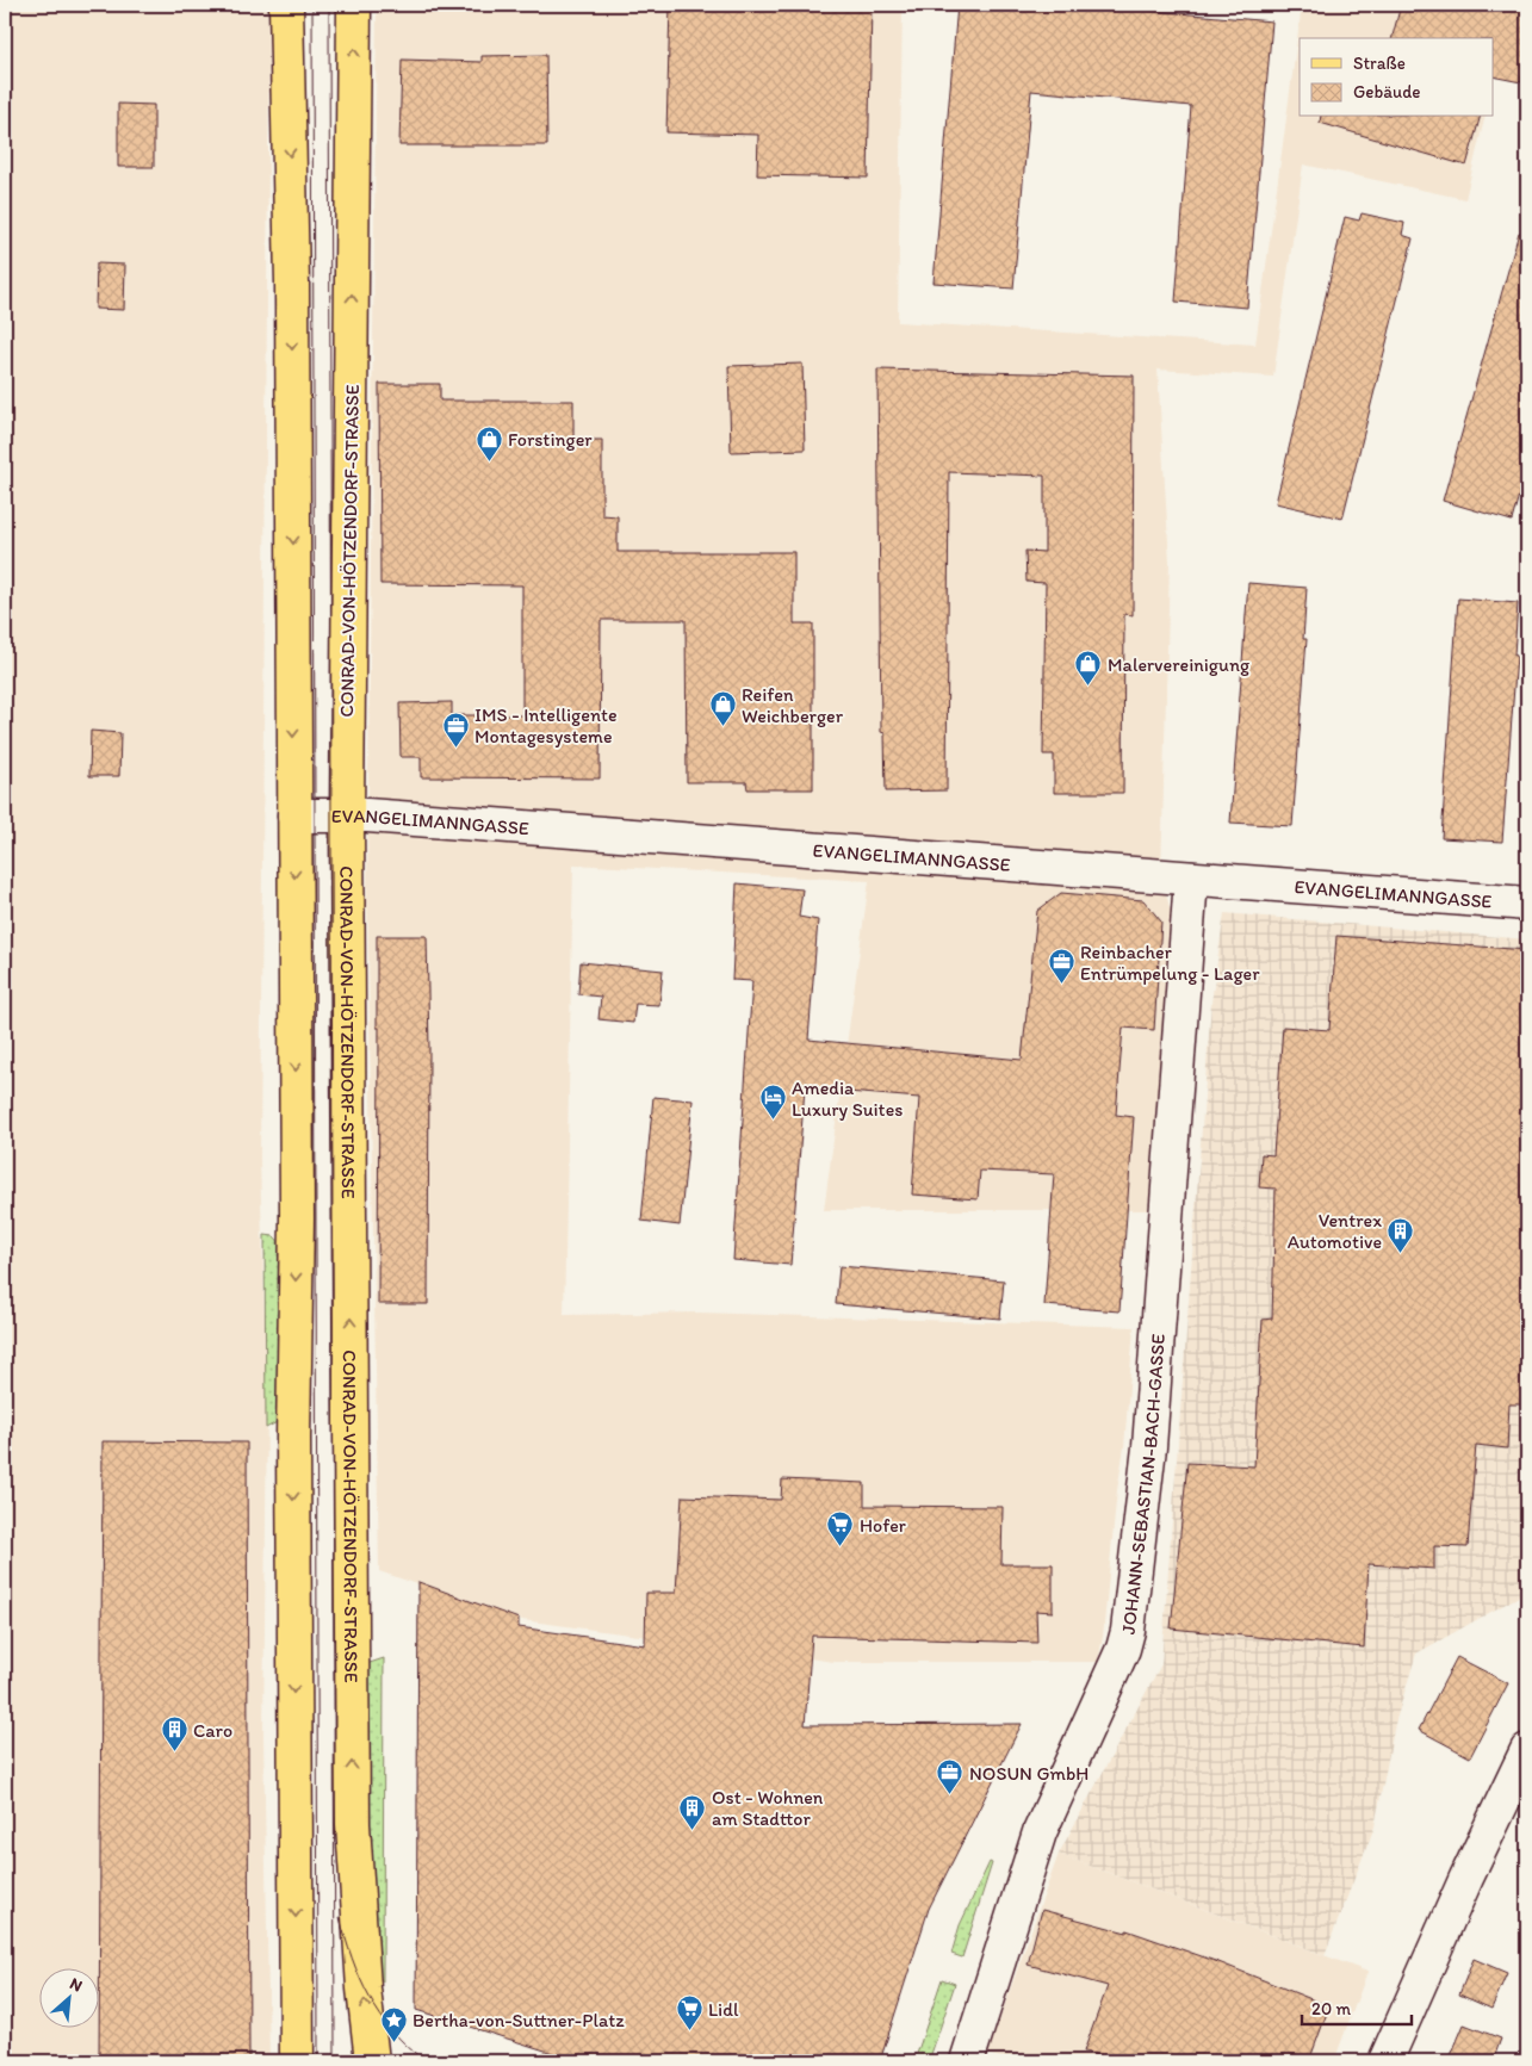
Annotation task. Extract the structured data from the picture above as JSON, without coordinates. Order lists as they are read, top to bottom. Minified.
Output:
{"streets":{"main road":["CONRAD-VON-HÖTZENDORF-STRASSE"],"street":["EVANGELIMANNGASSE","JOHANN-SEBASTIAN-BACH-GASSE"]},"crossings":[["CONRAD-VON-HÖTZENDORF-STRASSE","EVANGELIMANNGASSE"],["EVANGELIMANNGASSE","JOHANN-SEBASTIAN-BACH-GASSE"]],"places":{"shop":["Forstinger","Malervereinigung","Reifen Weichberger"],"office":["IMS - Intelligente Montagesysteme","Reinbacher Entrümpelung - Lager","NOSUN GmbH"],"hotel":["Amedia Luxury Suites"],"building":["Ventrex Automotive","Caro","Ost - Wohnen am Stadttor"],"supermarket":["Hofer","Lidl"],"place":["Bertha-von-Suttner-Platz"]},"legend":["Straße","Gebäude"],"scale_bar":"20 m","north":"top right"}
